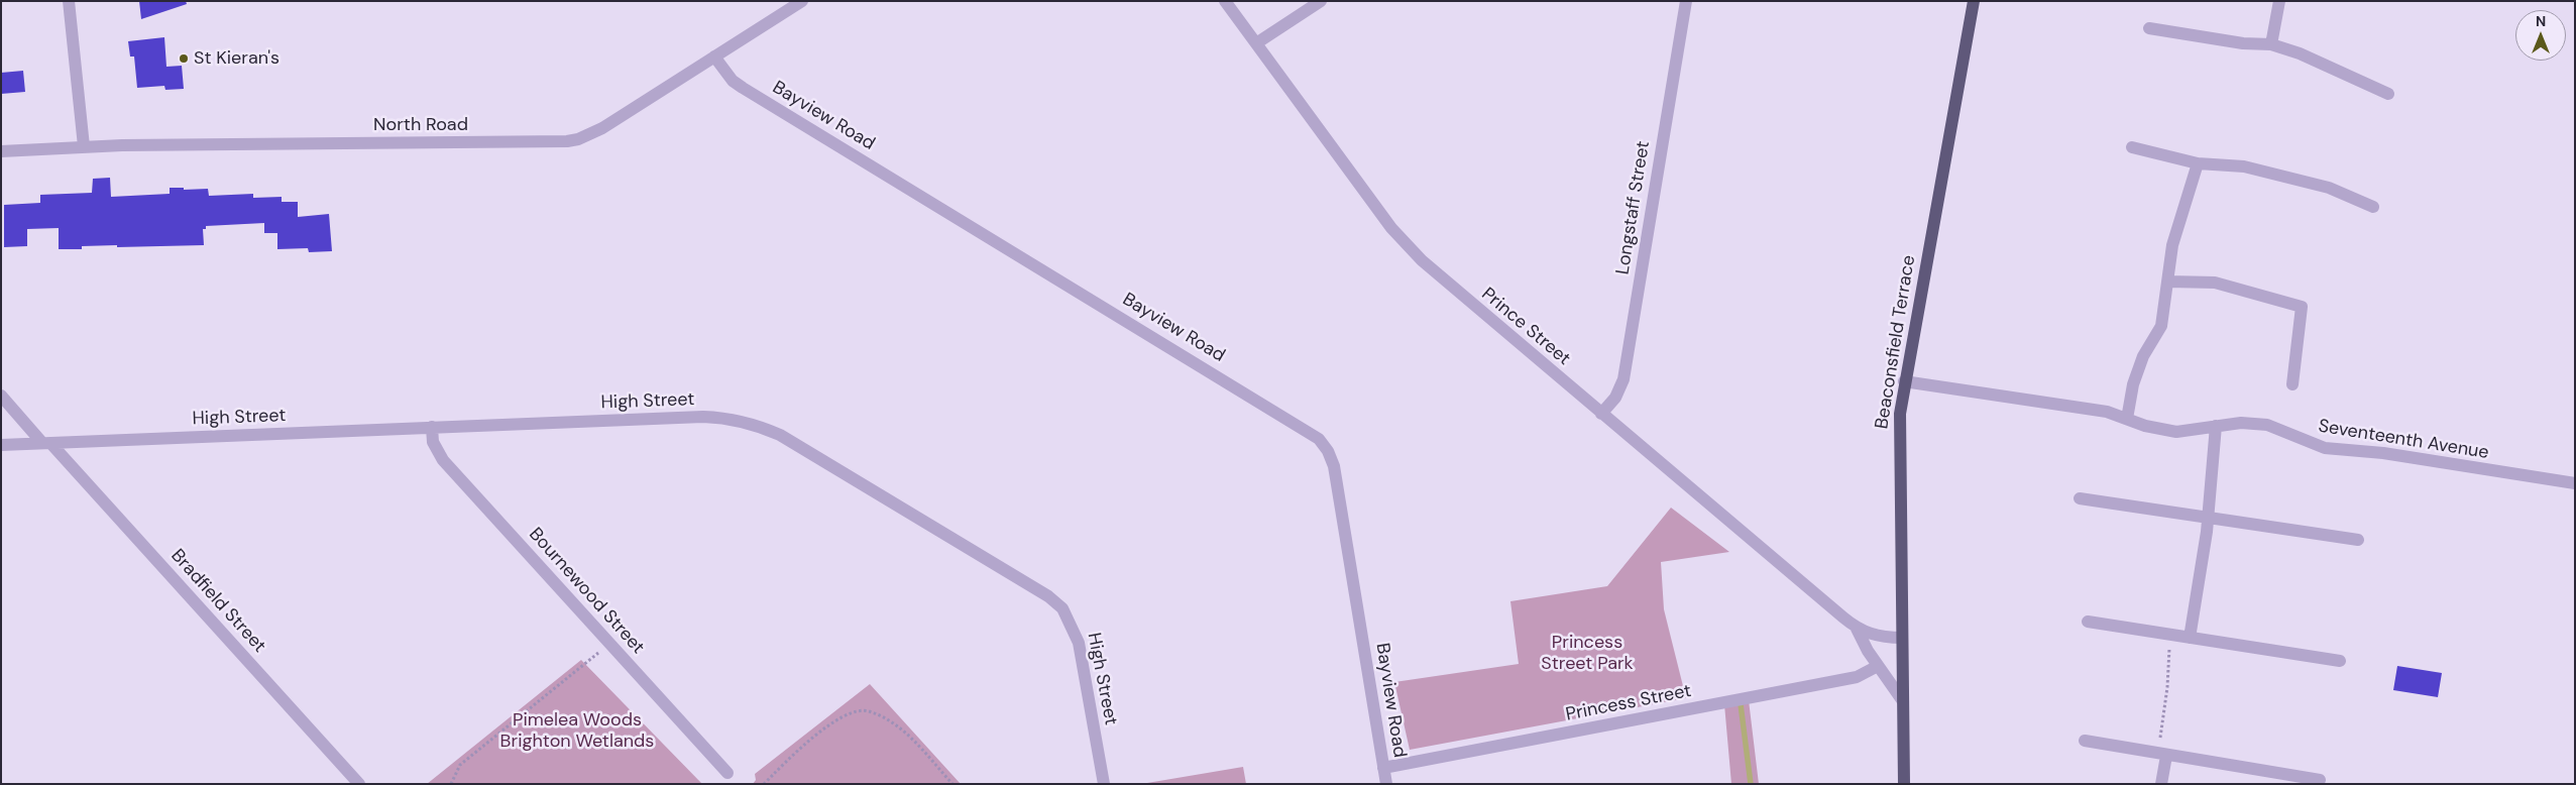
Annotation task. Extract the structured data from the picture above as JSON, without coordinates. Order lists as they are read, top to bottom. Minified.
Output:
{"streets":{"main road":["Beaconsfield Terrace"],"street":["Bayview Road","North Road","Longstaff Street","Prince Street","High Street","Seventeenth Avenue","Bournewood Street","Bradfield Street","Princess Street"]},"crossings":[["Bayview Road","North Road"],["Bayview Road","Princess Street"],["Longstaff Street","Prince Street"],["Prince Street","Beaconsfield Terrace"],["Prince Street","Princess Street"],["Beaconsfield Terrace","Seventeenth Avenue"],["High Street","Bournewood Street"],["High Street","Bradfield Street"]],"parks":["Princess Street Park","Pimelea Woods Brighton Wetlands"],"places":["St Kieran's"],"north":"top"}
